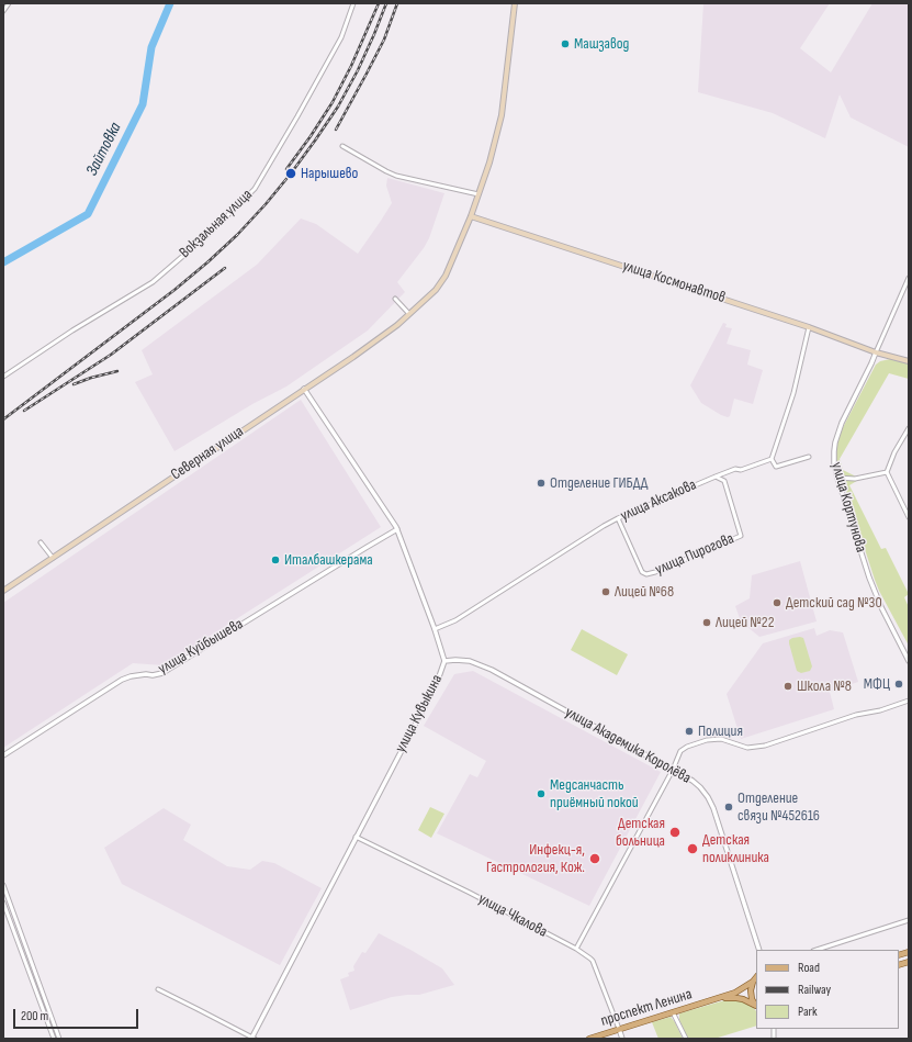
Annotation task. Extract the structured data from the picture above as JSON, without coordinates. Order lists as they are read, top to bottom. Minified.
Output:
{"streets":{"main road":["улица Космонавтов","Северная улица","проспект Ленина"],"street":["Вокзальная улица","улица Аксакова","улица Кортунова","улица Пирогова","улица Куйбышева","улица Кувыкина","улица Академика Королёва","улица Чкалова"]},"crossings":[["улица Космонавтов","Северная улица"],["улица Космонавтов","улица Кортунова"],["Северная улица","улица Кувыкина"],["улица Аксакова","улица Пирогова"],["улица Аксакова","улица Кувыкина"],["улица Куйбышева","улица Кувыкина"],["улица Кувыкина","улица Академика Королёва"],["улица Кувыкина","улица Чкалова"],["улица Чкалова","проспект Ленина"]],"water":["Зайтовка"],"places":["Машзавод","Нарышево","Отделение ГИБДД","Италбашкерама","Лицей №68","Детский сад №30","Лицей №22","МФЦ","Школа №8","Полиция","Медсанчасть приёмный покой","Отделение связи №452616","Детская больница","Детская поликлиника","Инфекц-я, Гастрология, Кож."],"legend":["Road","Railway","Park"],"scale_bar":"200 m"}
